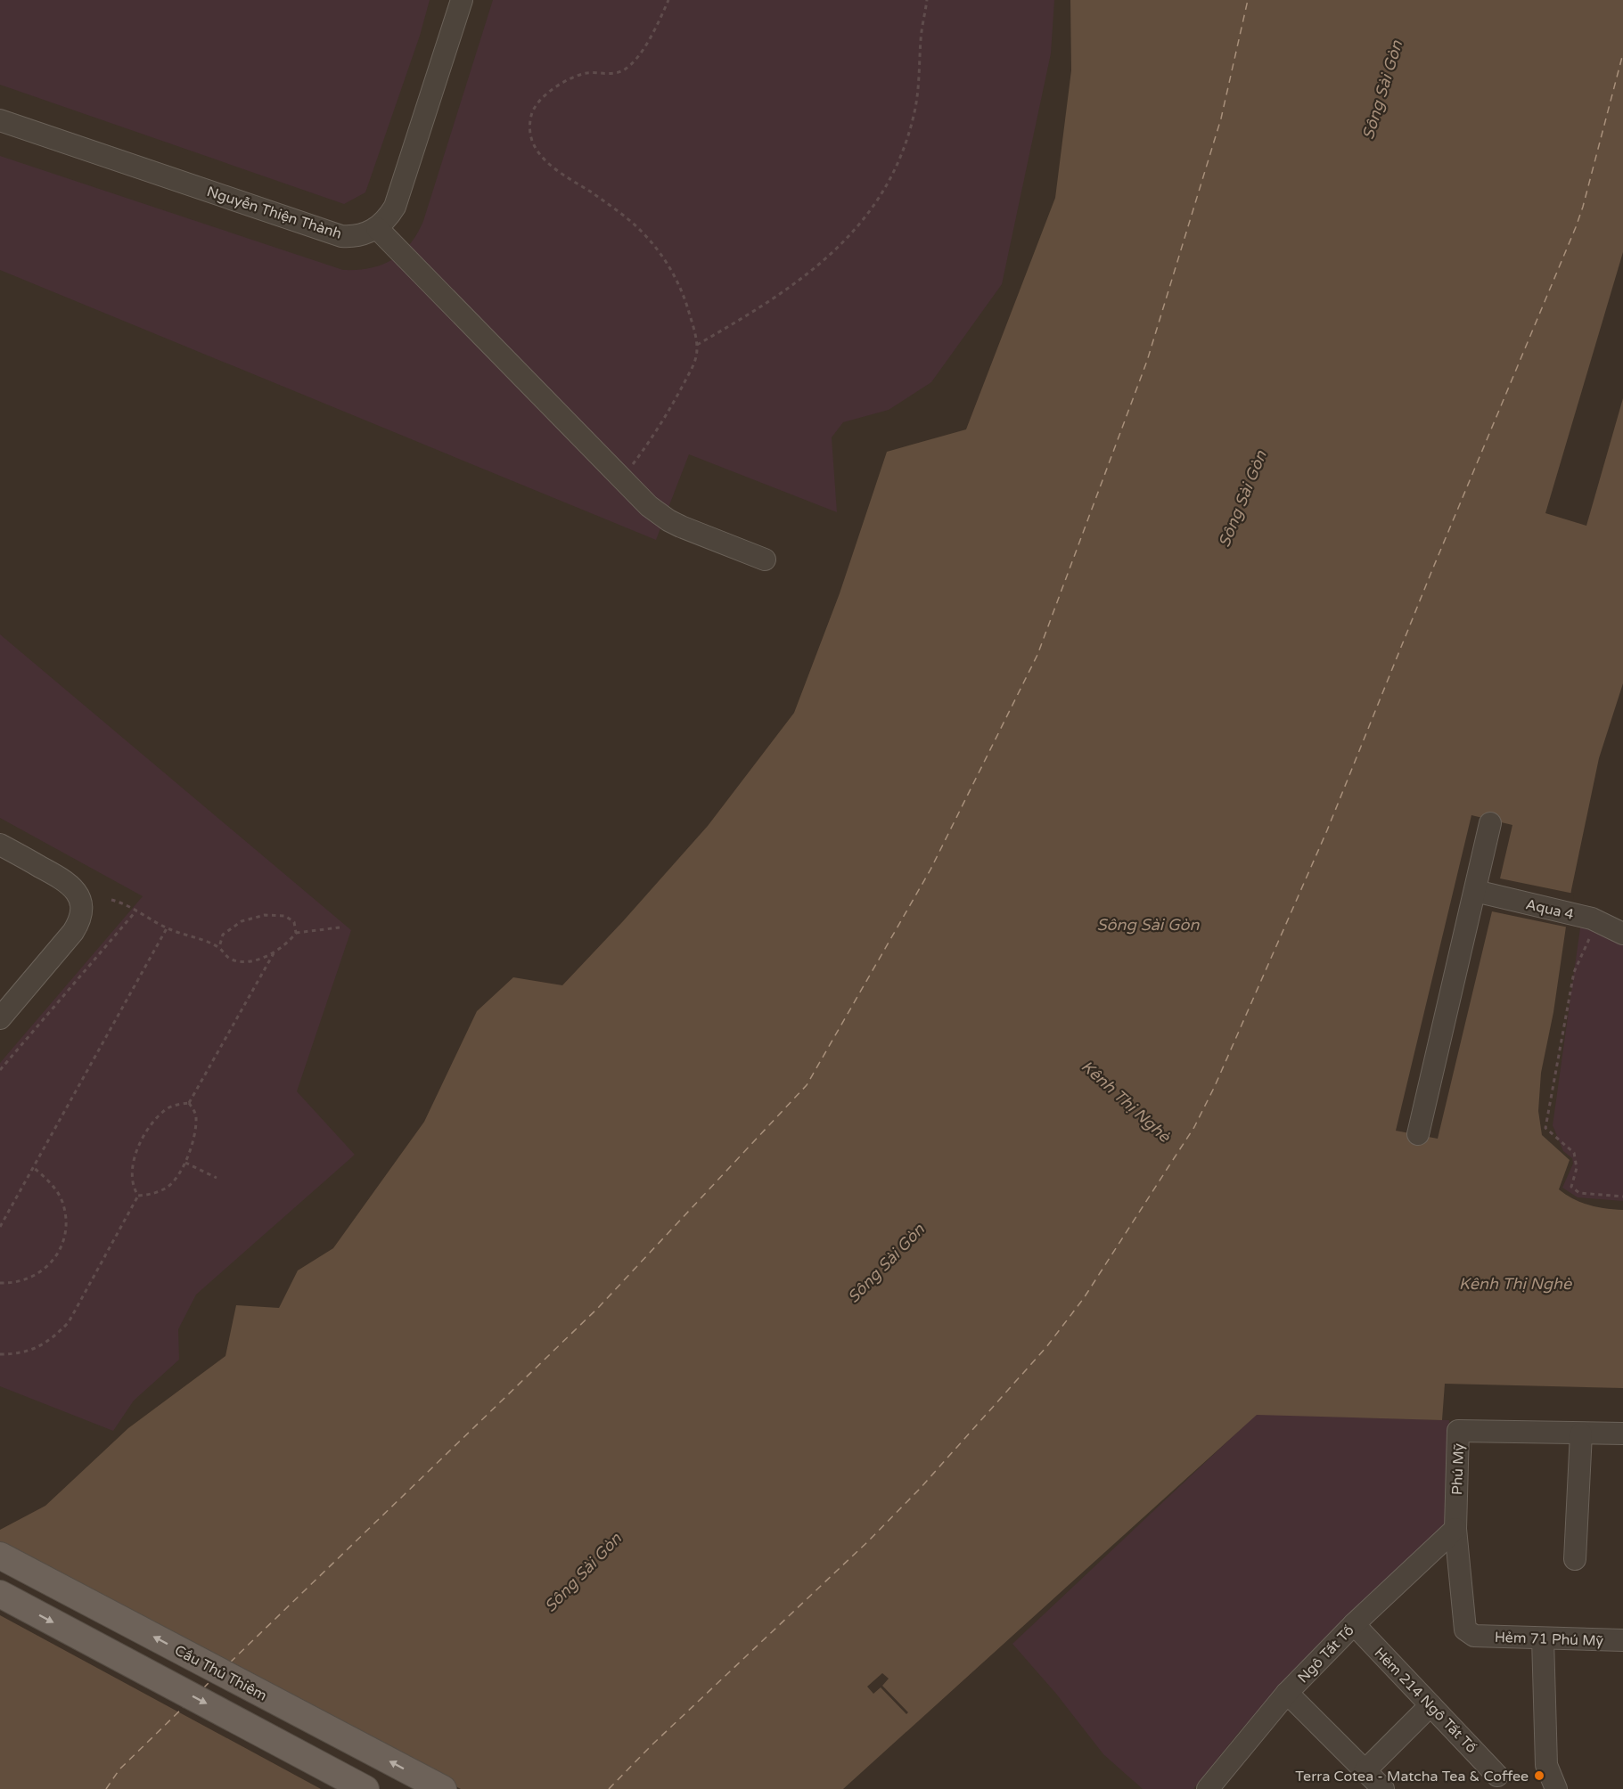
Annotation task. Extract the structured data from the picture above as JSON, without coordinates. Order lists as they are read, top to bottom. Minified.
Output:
{"streets":{"main road":["Cầu Thủ Thiêm"],"street":["Nguyễn Thiện Thành","Aqua 4","Phú Mỹ","Hẻm 71 Phú Mỹ","Ngô Tất Tố","Hẻm 214 Ngô Tất Tố"]},"crossings":[["Phú Mỹ","Hẻm 71 Phú Mỹ"],["Phú Mỹ","Ngô Tất Tố"],["Ngô Tất Tố","Hẻm 214 Ngô Tất Tố"]],"water":["Sông Sài Gòn","Kênh Thị Nghè"],"places":["Terra Cotea - Matcha Tea & Coffee"]}
